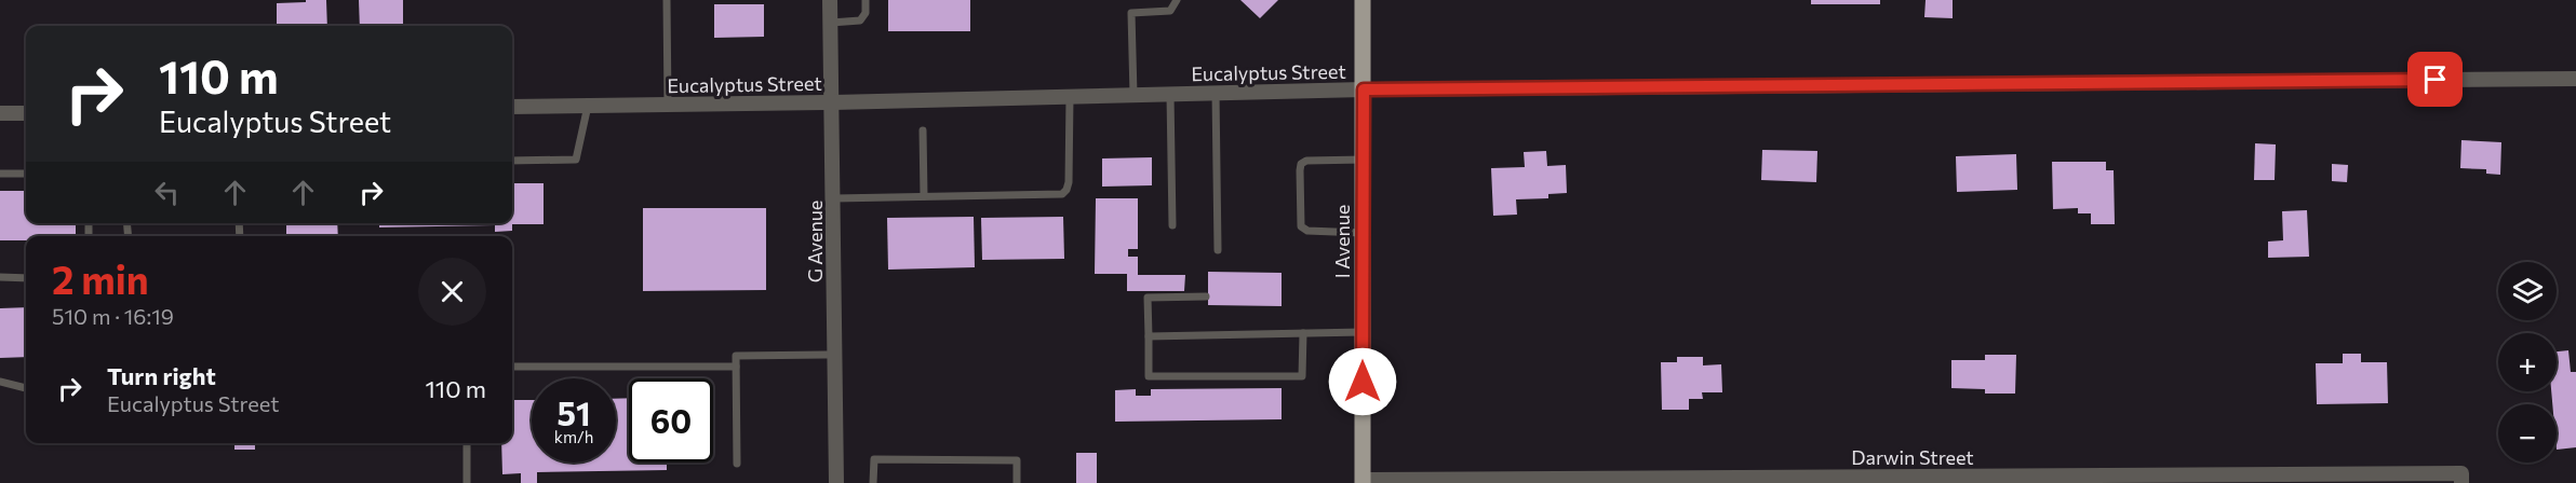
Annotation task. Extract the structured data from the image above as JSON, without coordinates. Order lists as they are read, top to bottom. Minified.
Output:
{"streets":{"main road":["I Avenue"],"street":["Eucalyptus Street","G Avenue","Darwin Street"]},"crossings":[["Eucalyptus Street","G Avenue"],["Eucalyptus Street","I Avenue"],["I Avenue","Darwin Street"]],"page":{"turn":["110 m","Eucalyptus Street"],"heading":["2 min","510 m · 16:19"],"map_buttons":["+","−"],"list":[{"name":"Turn right","note":"Eucalyptus Street","value":"110 m"}],"speed":"51 km/h","limit":"60"}}
